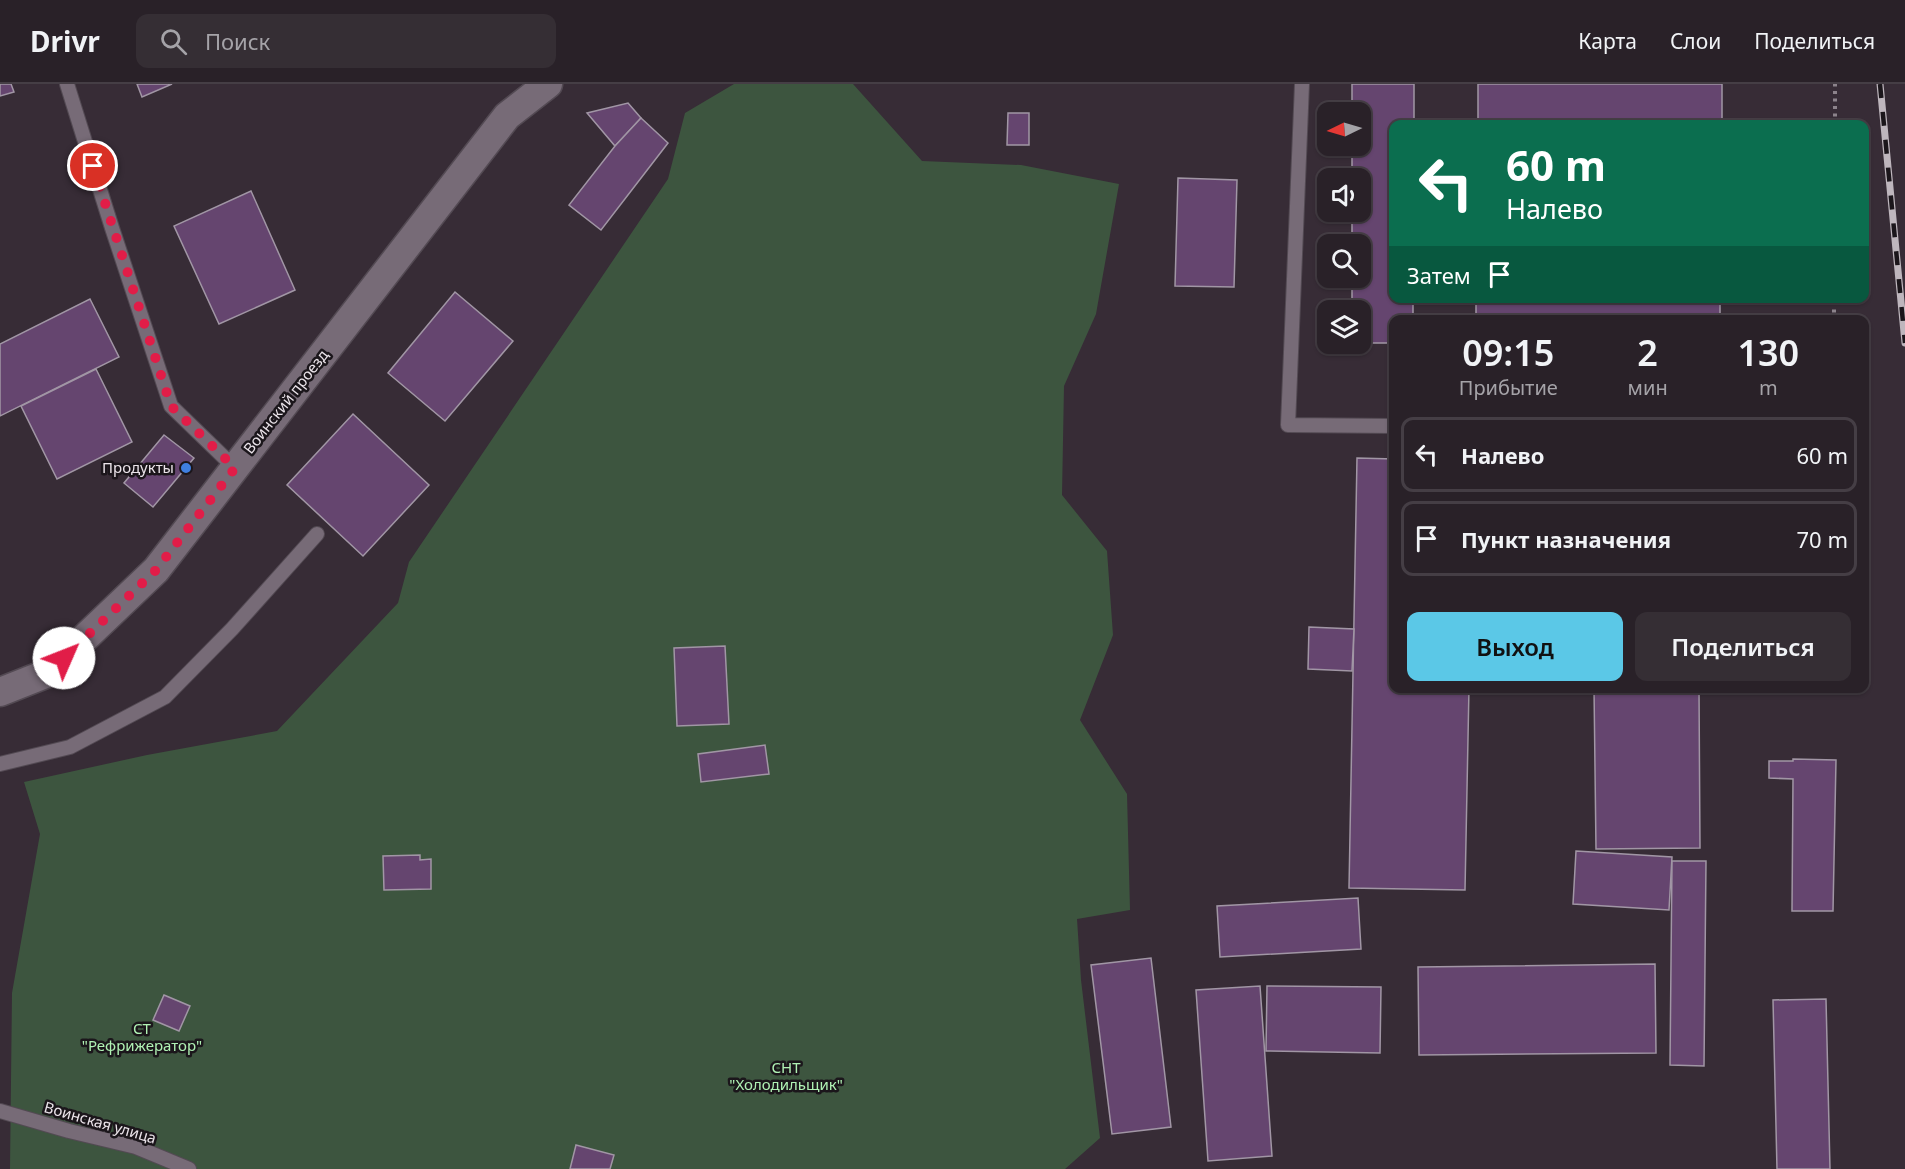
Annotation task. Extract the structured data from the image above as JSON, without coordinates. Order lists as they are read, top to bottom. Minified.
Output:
{"streets":{"street":["Воинский проезд"],"lane":["Воинская улица"]},"parks":["СТ \"Рефрижератор\"","СНТ \"Холодильщик\""],"places":["Продукты"],"north":"left","page":{"header":"Drivr","search":"Поиск","nav":["Карта","Слои","Поделиться"],"turn":["60 m","Налево"],"then":"Затем","eta":["09:15","Прибытие","2","мин","130","m"],"list":[{"name":"Налево","value":"60 m"},{"name":"Пункт назначения","value":"70 m"}],"buttons":["Выход","Поделиться"]}}
